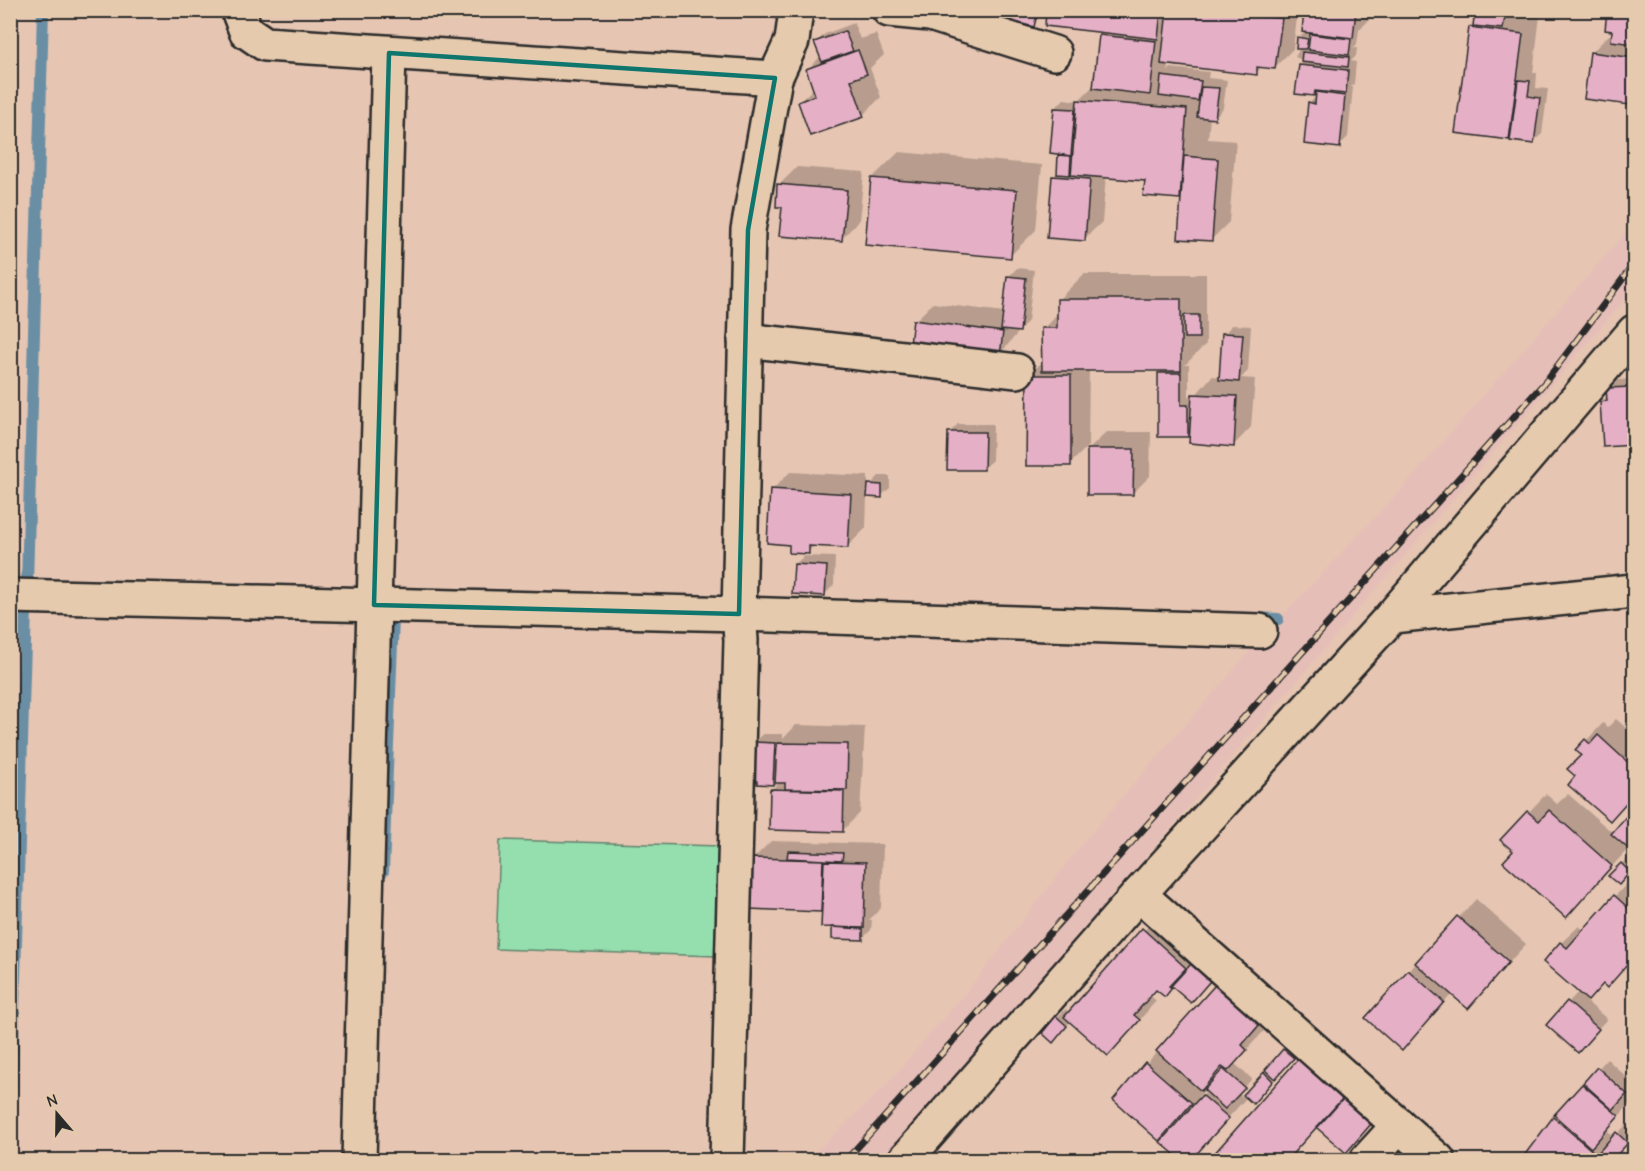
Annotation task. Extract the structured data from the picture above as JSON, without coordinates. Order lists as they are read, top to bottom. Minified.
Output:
{"north":"top"}
